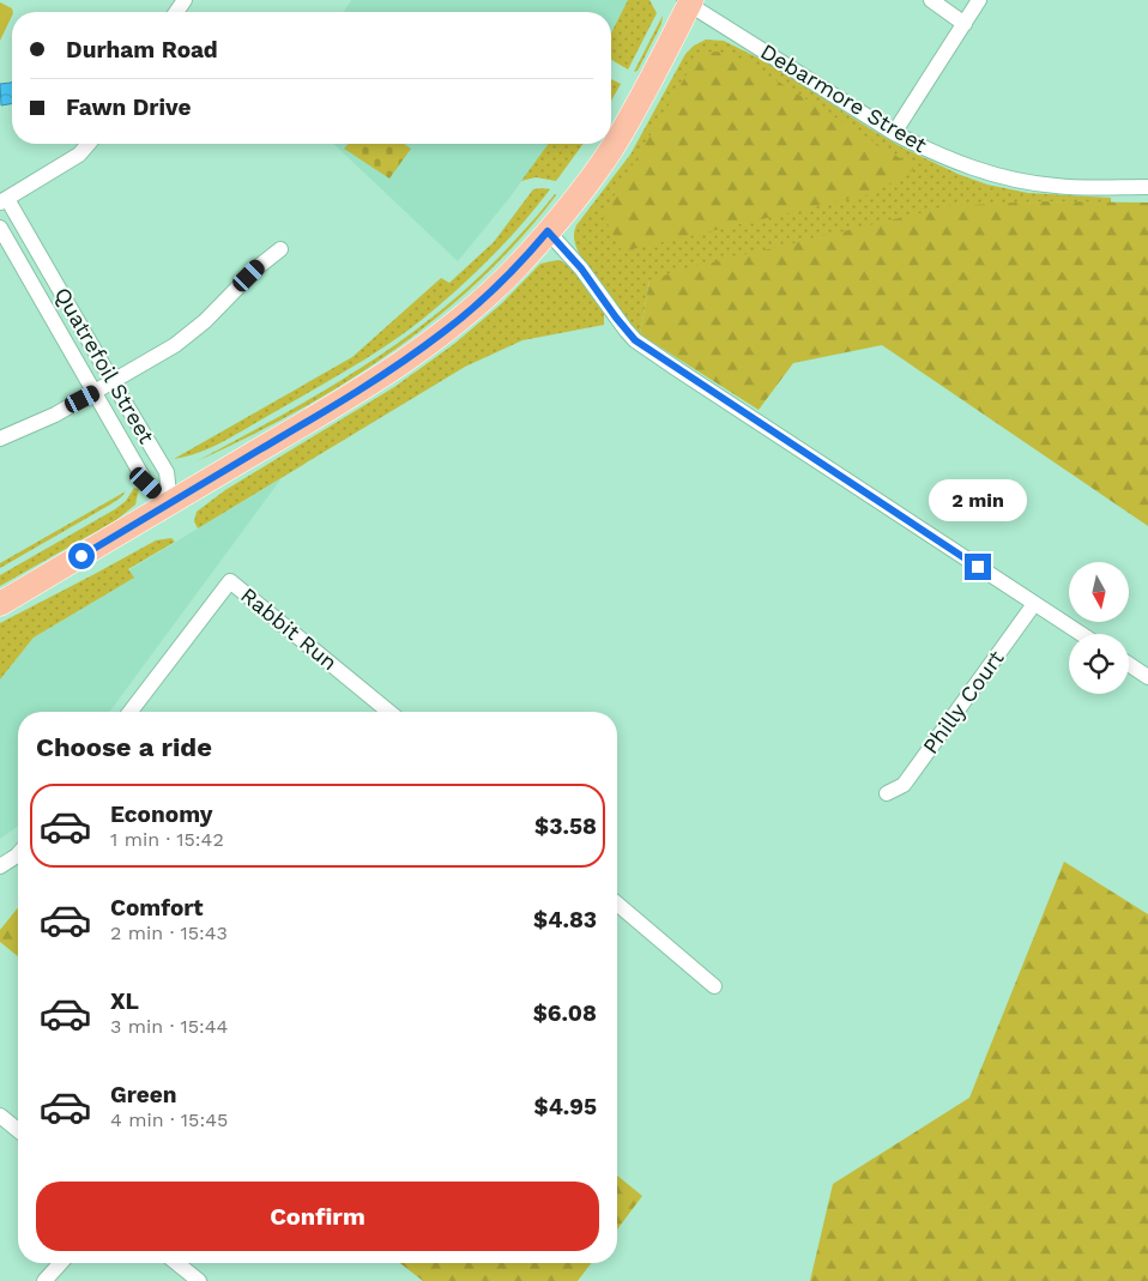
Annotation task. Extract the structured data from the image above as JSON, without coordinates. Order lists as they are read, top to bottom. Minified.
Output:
{"streets":{"street":["Debarmore Street","Quatrefoil Street","Rabbit Run","Philly Court"]},"north":"bottom","page":{"banner":["Durham Road","Fawn Drive"],"bubble":"2 min","heading":"Choose a ride","list":[{"name":"Economy","note":"1 min · 15:42","value":"$3.58"},{"name":"Comfort","note":"2 min · 15:43","value":"$4.83"},{"name":"XL","note":"3 min · 15:44","value":"$6.08"},{"name":"Green","note":"4 min · 15:45","value":"$4.95"}],"buttons":"Confirm"}}
